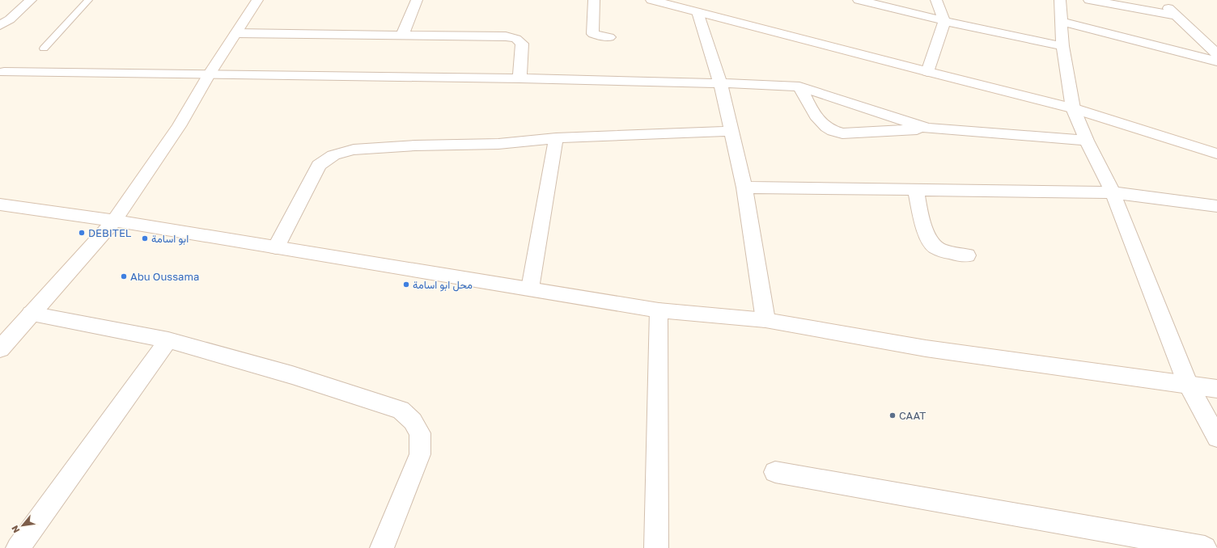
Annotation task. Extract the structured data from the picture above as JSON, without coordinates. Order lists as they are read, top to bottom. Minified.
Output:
{"places":["DEBITEL","ابو اسامة","Abu Oussama","محل ابو اسامة","CAAT"],"north":"bottom left"}
